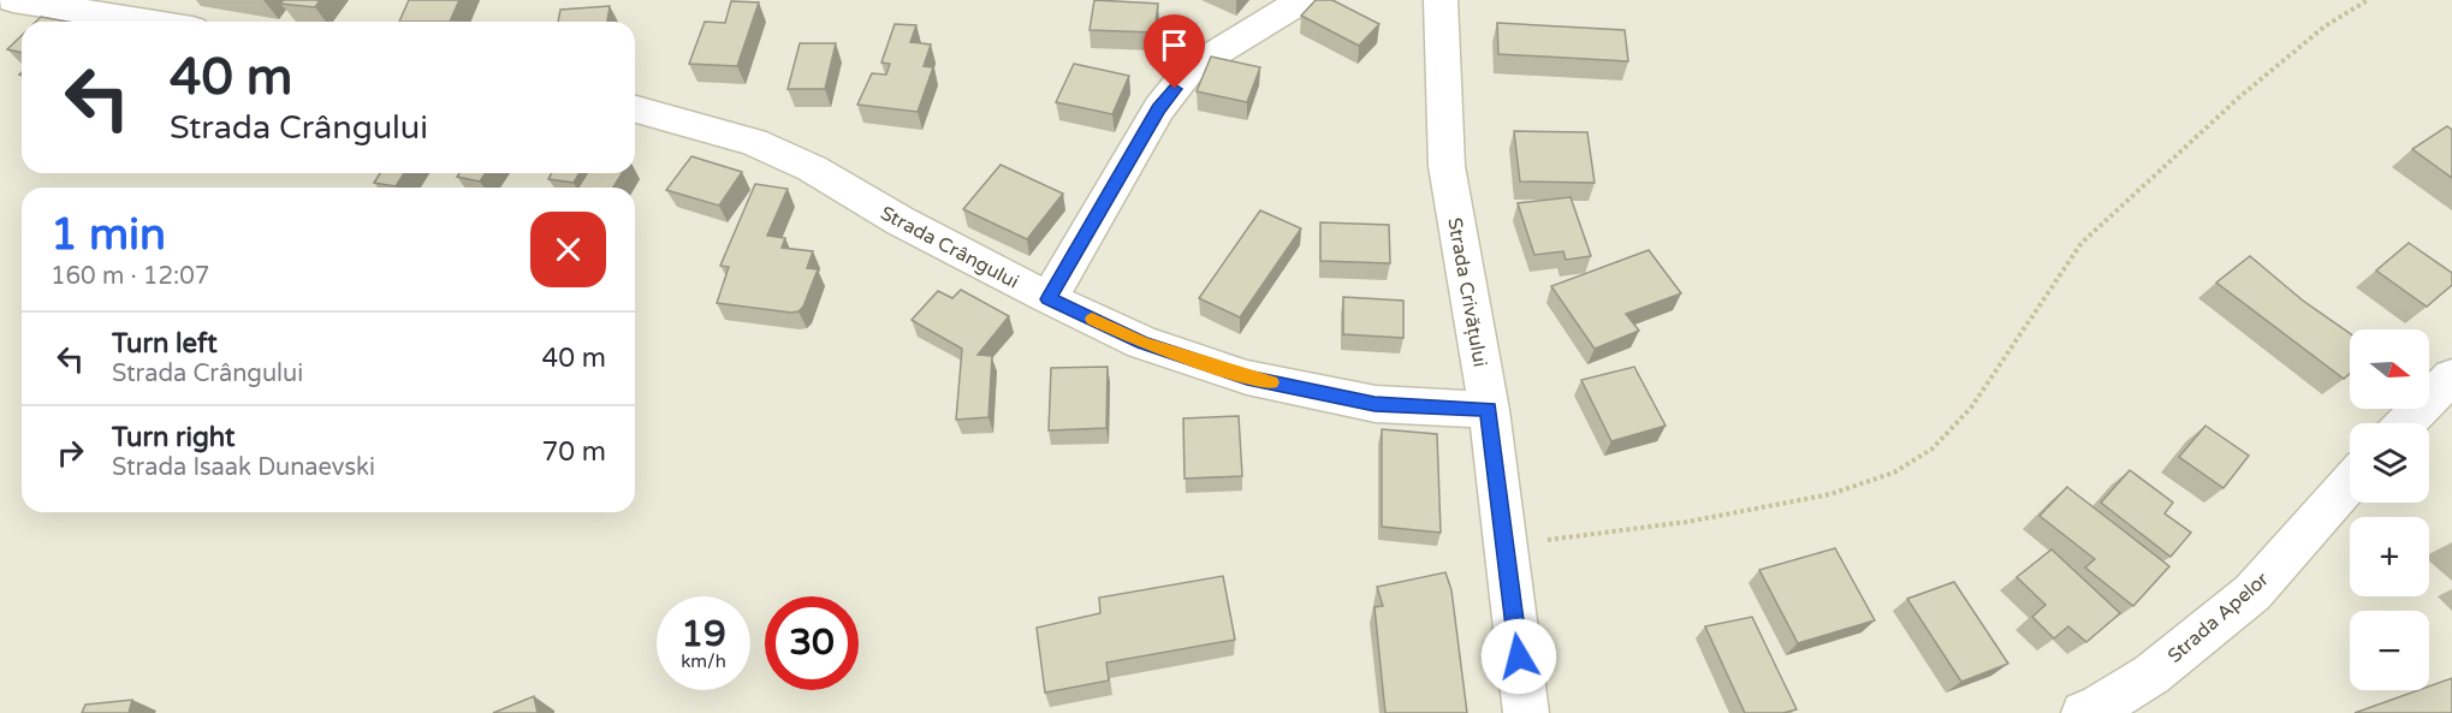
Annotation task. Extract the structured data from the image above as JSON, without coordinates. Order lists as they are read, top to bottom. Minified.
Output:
{"streets":{"street":["Strada Crângului","Strada Crivățului","Strada Apelor"]},"crossings":[["Strada Crângului","Strada Crivățului"]],"north":"right","page":{"turn":["40 m","Strada Crângului"],"heading":["1 min","160 m · 12:07"],"list":[{"name":"Turn left","note":"Strada Crângului","value":"40 m"},{"name":"Turn right","note":"Strada Isaak Dunaevski","value":"70 m"}],"map_buttons":["+","−"],"speed":"19 km/h","limit":"30"}}
